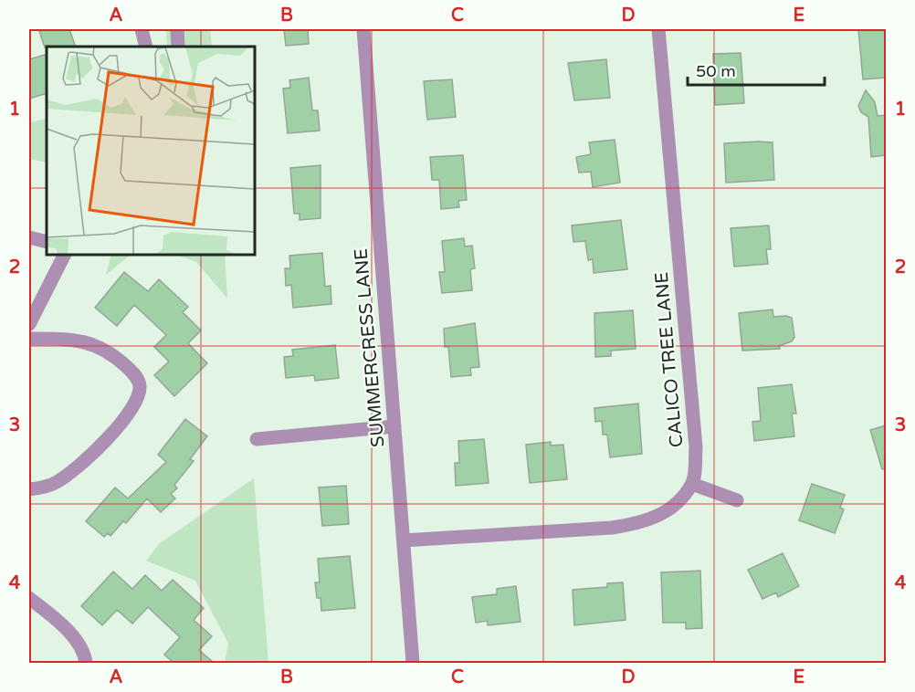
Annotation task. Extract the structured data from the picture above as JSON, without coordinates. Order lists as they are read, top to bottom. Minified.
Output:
{"streets":{"street":["SUMMERCRESS LANE","CALICO TREE LANE"]},"scale_bar":"50 m","grid":{"columns":["A","B","C","D","E"],"rows":["1","2","3","4"]}}
